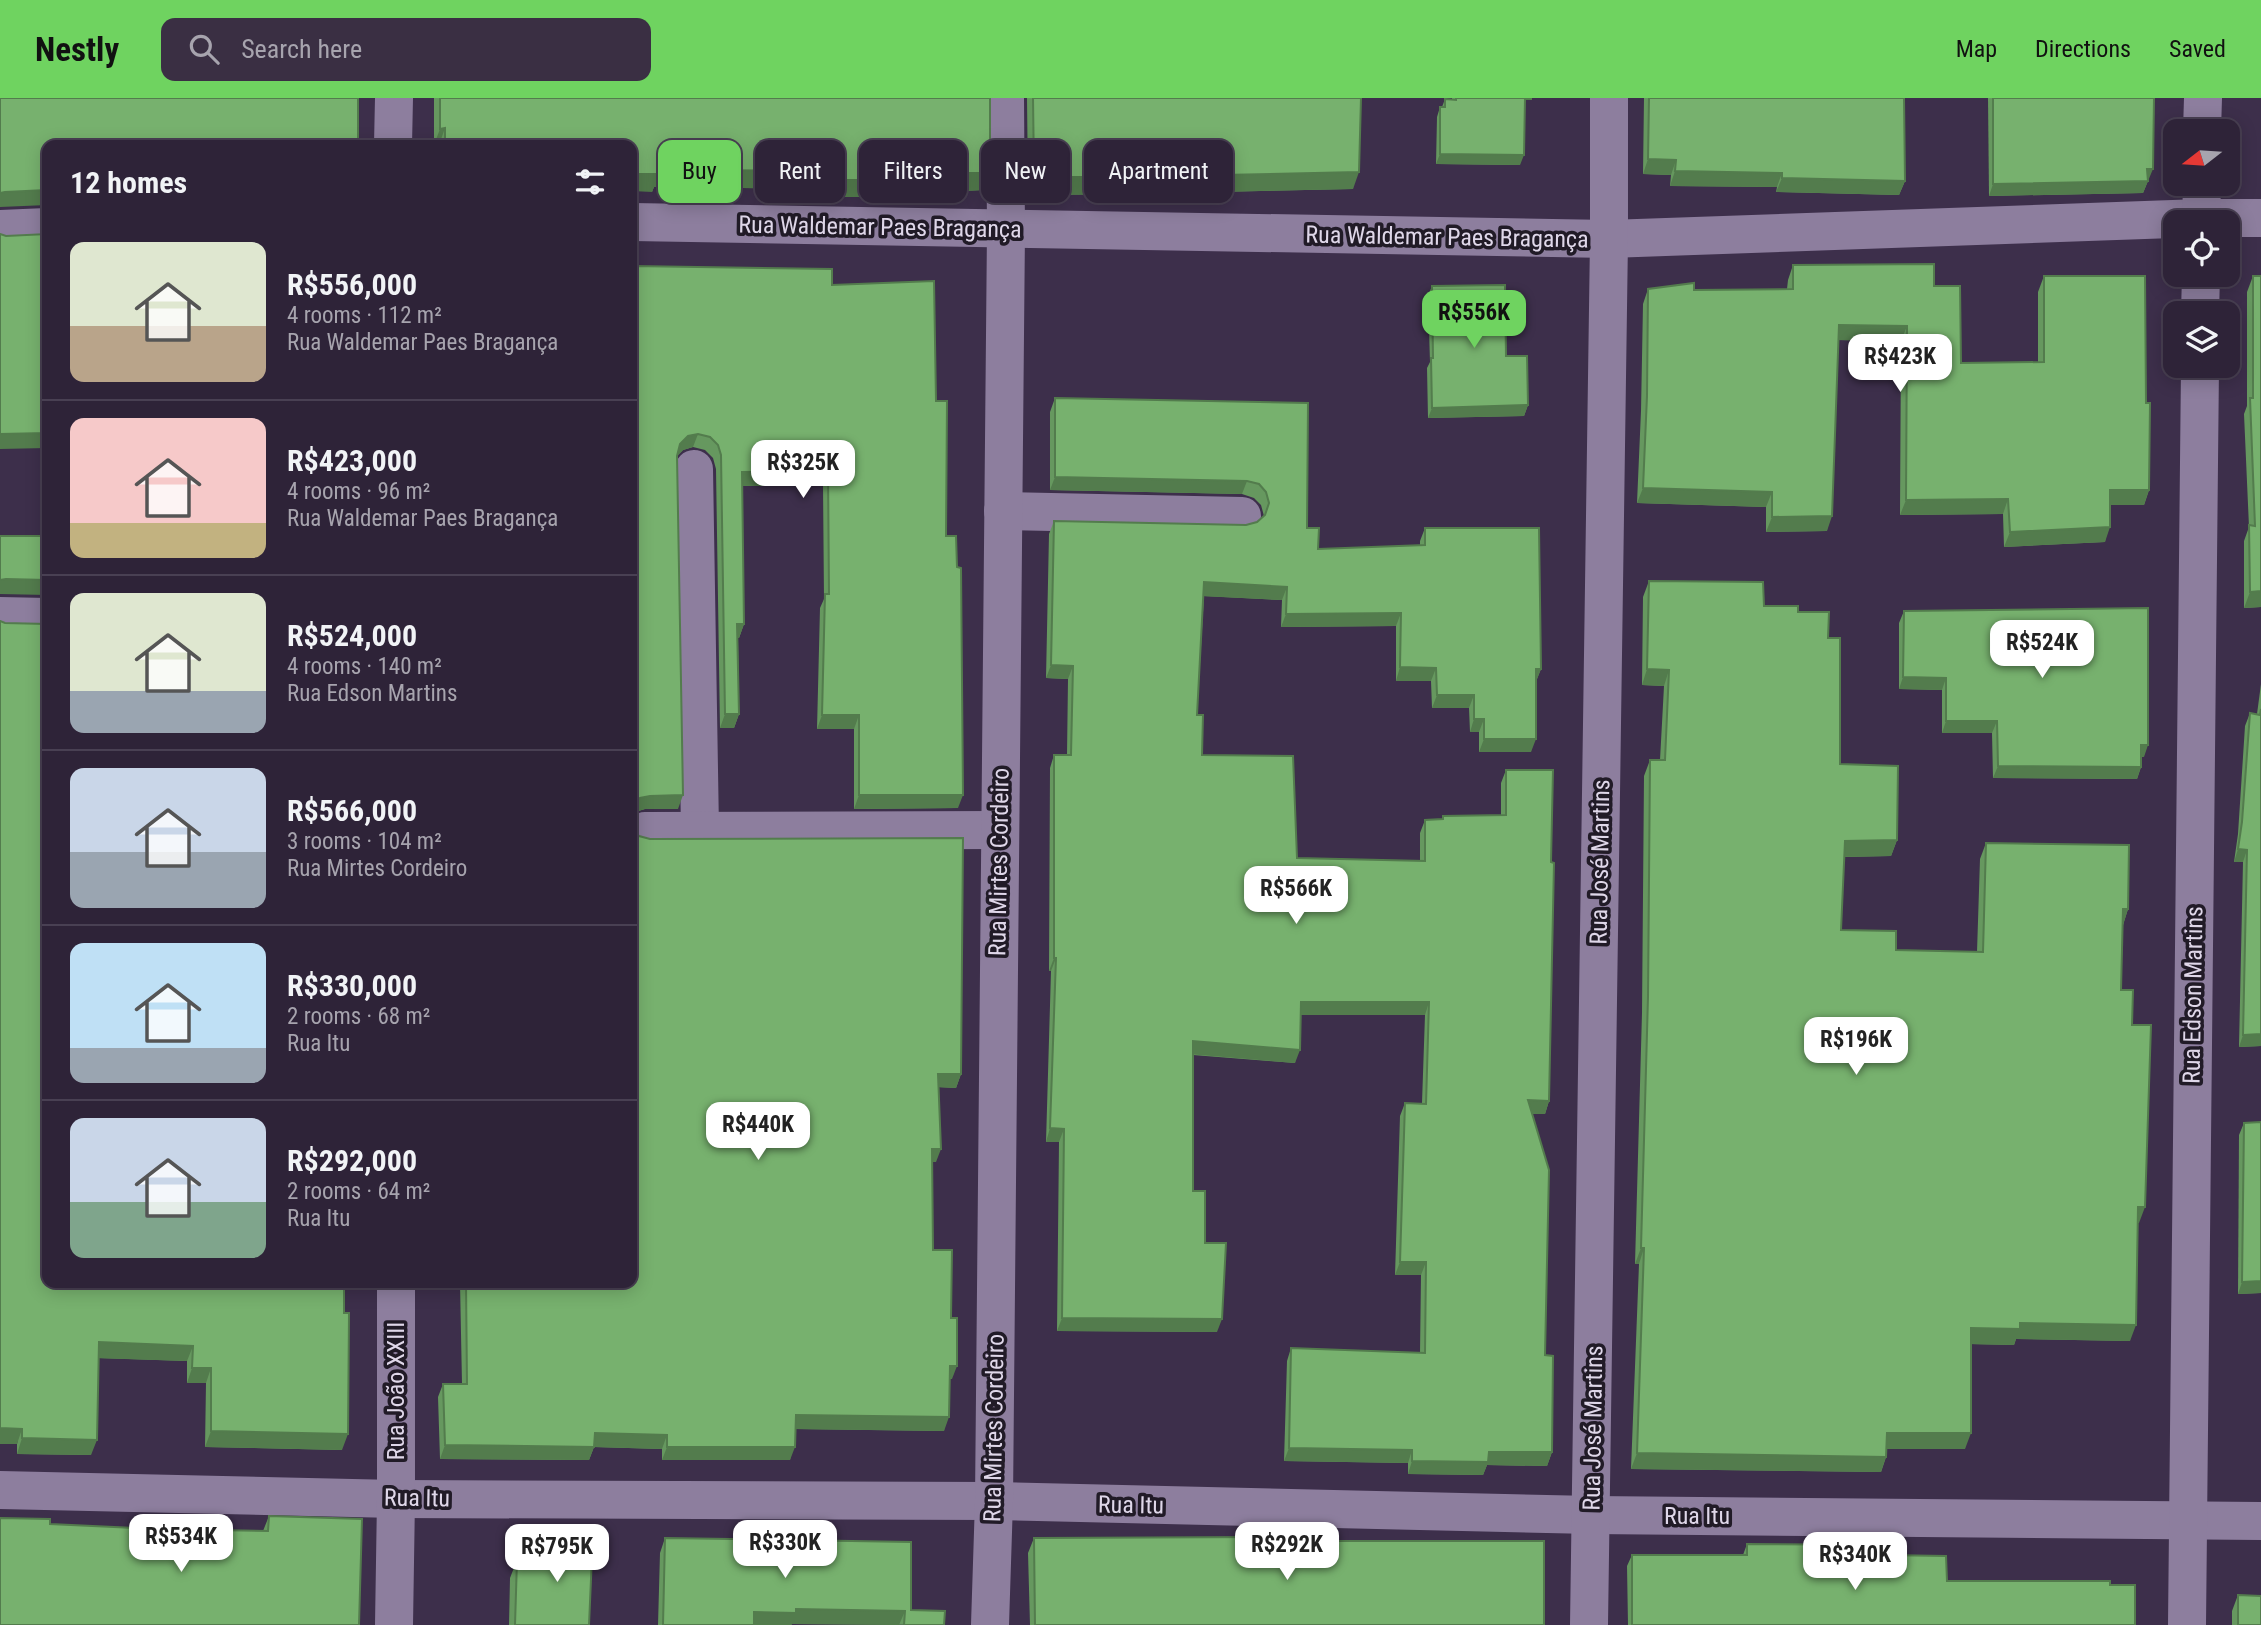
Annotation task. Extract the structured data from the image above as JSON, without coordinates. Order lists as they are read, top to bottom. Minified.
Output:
{"streets":{"street":["Rua Waldemar Paes Bragança","Rua Mirtes Cordeiro","Rua José Martins","Rua Edson Martins","Rua João XXIII","Rua Itu"]},"crossings":[["Rua Waldemar Paes Bragança","Rua Mirtes Cordeiro"],["Rua Waldemar Paes Bragança","Rua José Martins"],["Rua Mirtes Cordeiro","Rua Itu"],["Rua José Martins","Rua Itu"],["Rua Edson Martins","Rua Itu"],["Rua João XXIII","Rua Itu"]],"north":"left","page":{"header":"Nestly","search":"Search here","nav":["Map","Directions","Saved"],"chip":["Buy","Rent","Filters","New","Apartment"],"heading":"12 homes","list":[{"name":"R$556,000","note":"4 rooms · 112 m² · Rua Waldemar Paes Bragança"},{"name":"R$423,000","note":"4 rooms · 96 m² · Rua Waldemar Paes Bragança"},{"name":"R$524,000","note":"4 rooms · 140 m² · Rua Edson Martins"},{"name":"R$566,000","note":"3 rooms · 104 m² · Rua Mirtes Cordeiro"},{"name":"R$330,000","note":"2 rooms · 68 m² · Rua Itu"},{"name":"R$292,000","note":"2 rooms · 64 m² · Rua Itu"}],"price":["R$556K","R$423K","R$325K","R$524K","R$566K","R$196K","R$440K","R$534K","R$330K","R$292K","R$795K","R$340K"]}}
